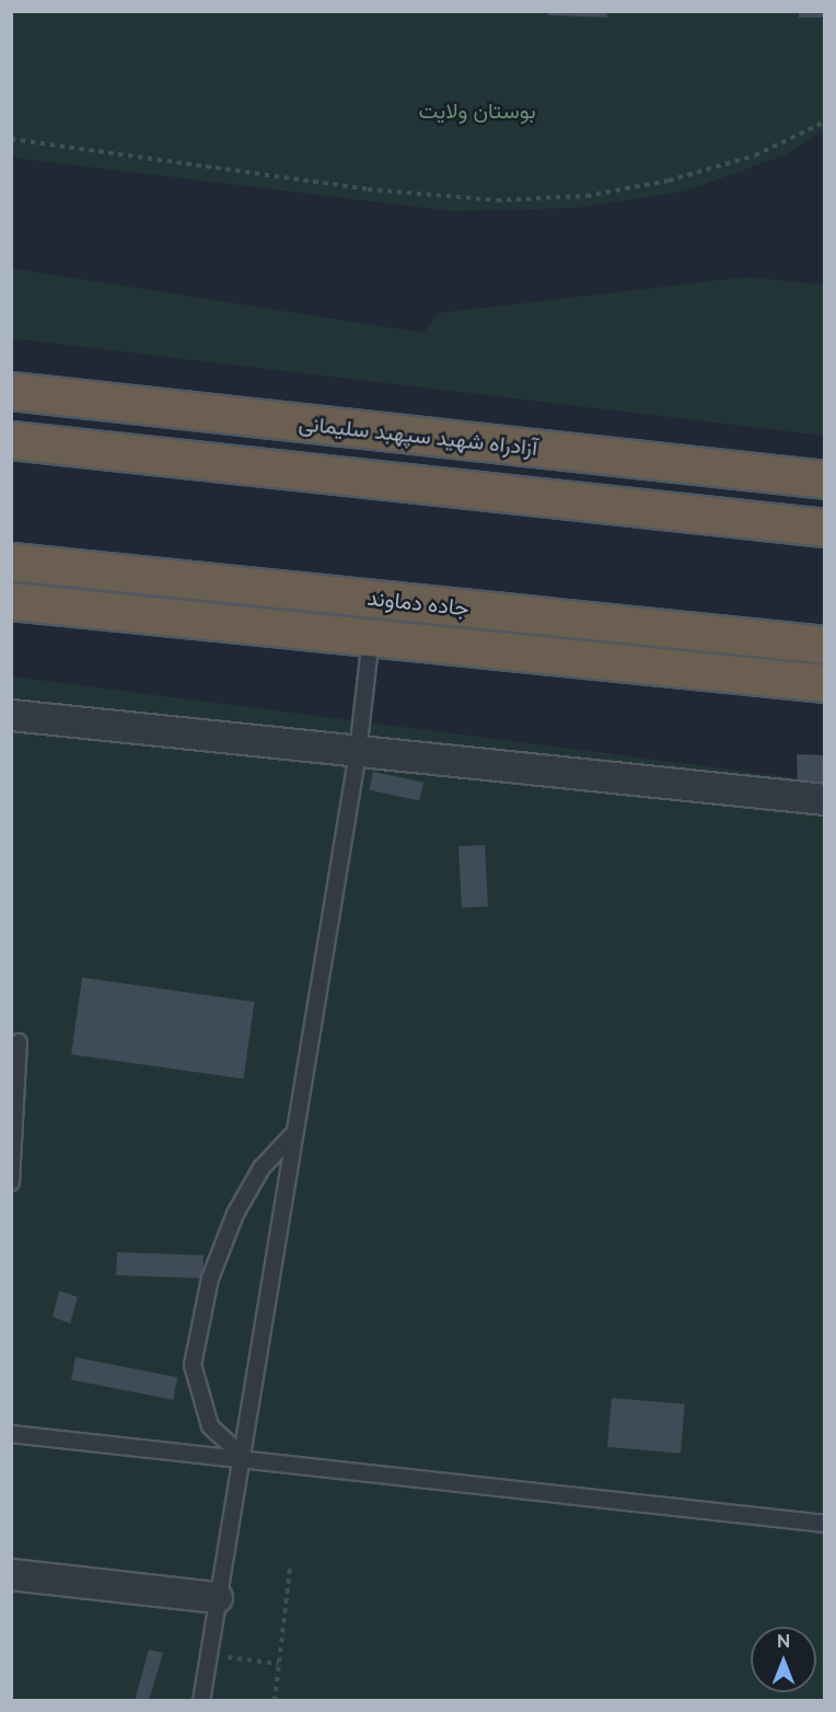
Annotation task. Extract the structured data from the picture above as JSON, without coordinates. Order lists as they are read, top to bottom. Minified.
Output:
{"streets":{"highway":["آزادراه شهید سپهبد سلیمانی","جاده دماوند"]},"parks":["بوستان ولایت"],"north":"top"}
